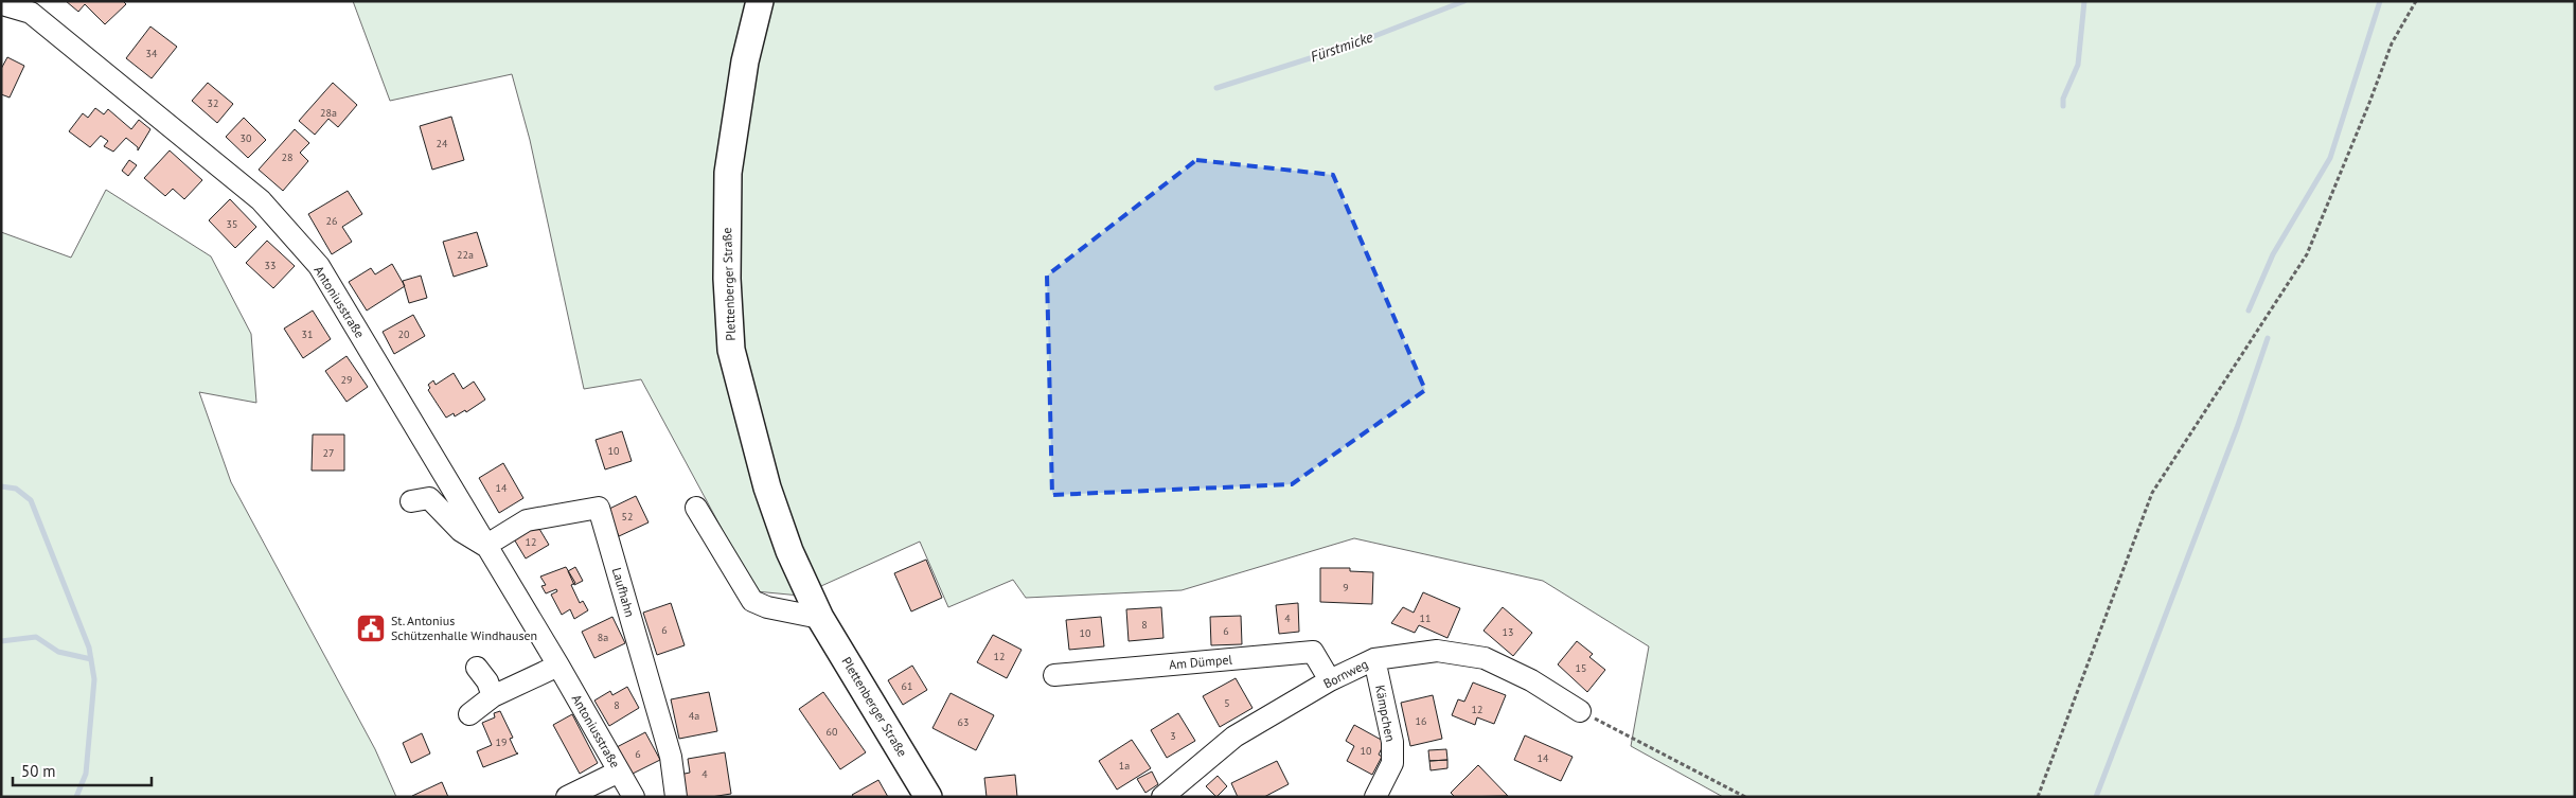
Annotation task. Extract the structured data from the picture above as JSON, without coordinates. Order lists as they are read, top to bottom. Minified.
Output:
{"streets":{"main road":["Plettenberger Straße"],"street":["Antoniusstraße","Laufhahn","Am Dümpel","Bornweg","Kämpchen"]},"crossings":[["Antoniusstraße","Laufhahn"],["Am Dümpel","Bornweg"],["Bornweg","Kämpchen"]],"water":["Fürstmicke"],"places":{"public building":["St. Antonius Schützenhalle Windhausen"]},"house_numbers":["34","32","28a","30","24","28","26","35","22a","33","31","20","29","10","27","14","52","12","9","4","11","8","6","6","13","10","8a","12","15","61","5","8","12","4a","16","63","60","3","19","10","6","14","1a","4"],"scale_bar":"50 m"}
